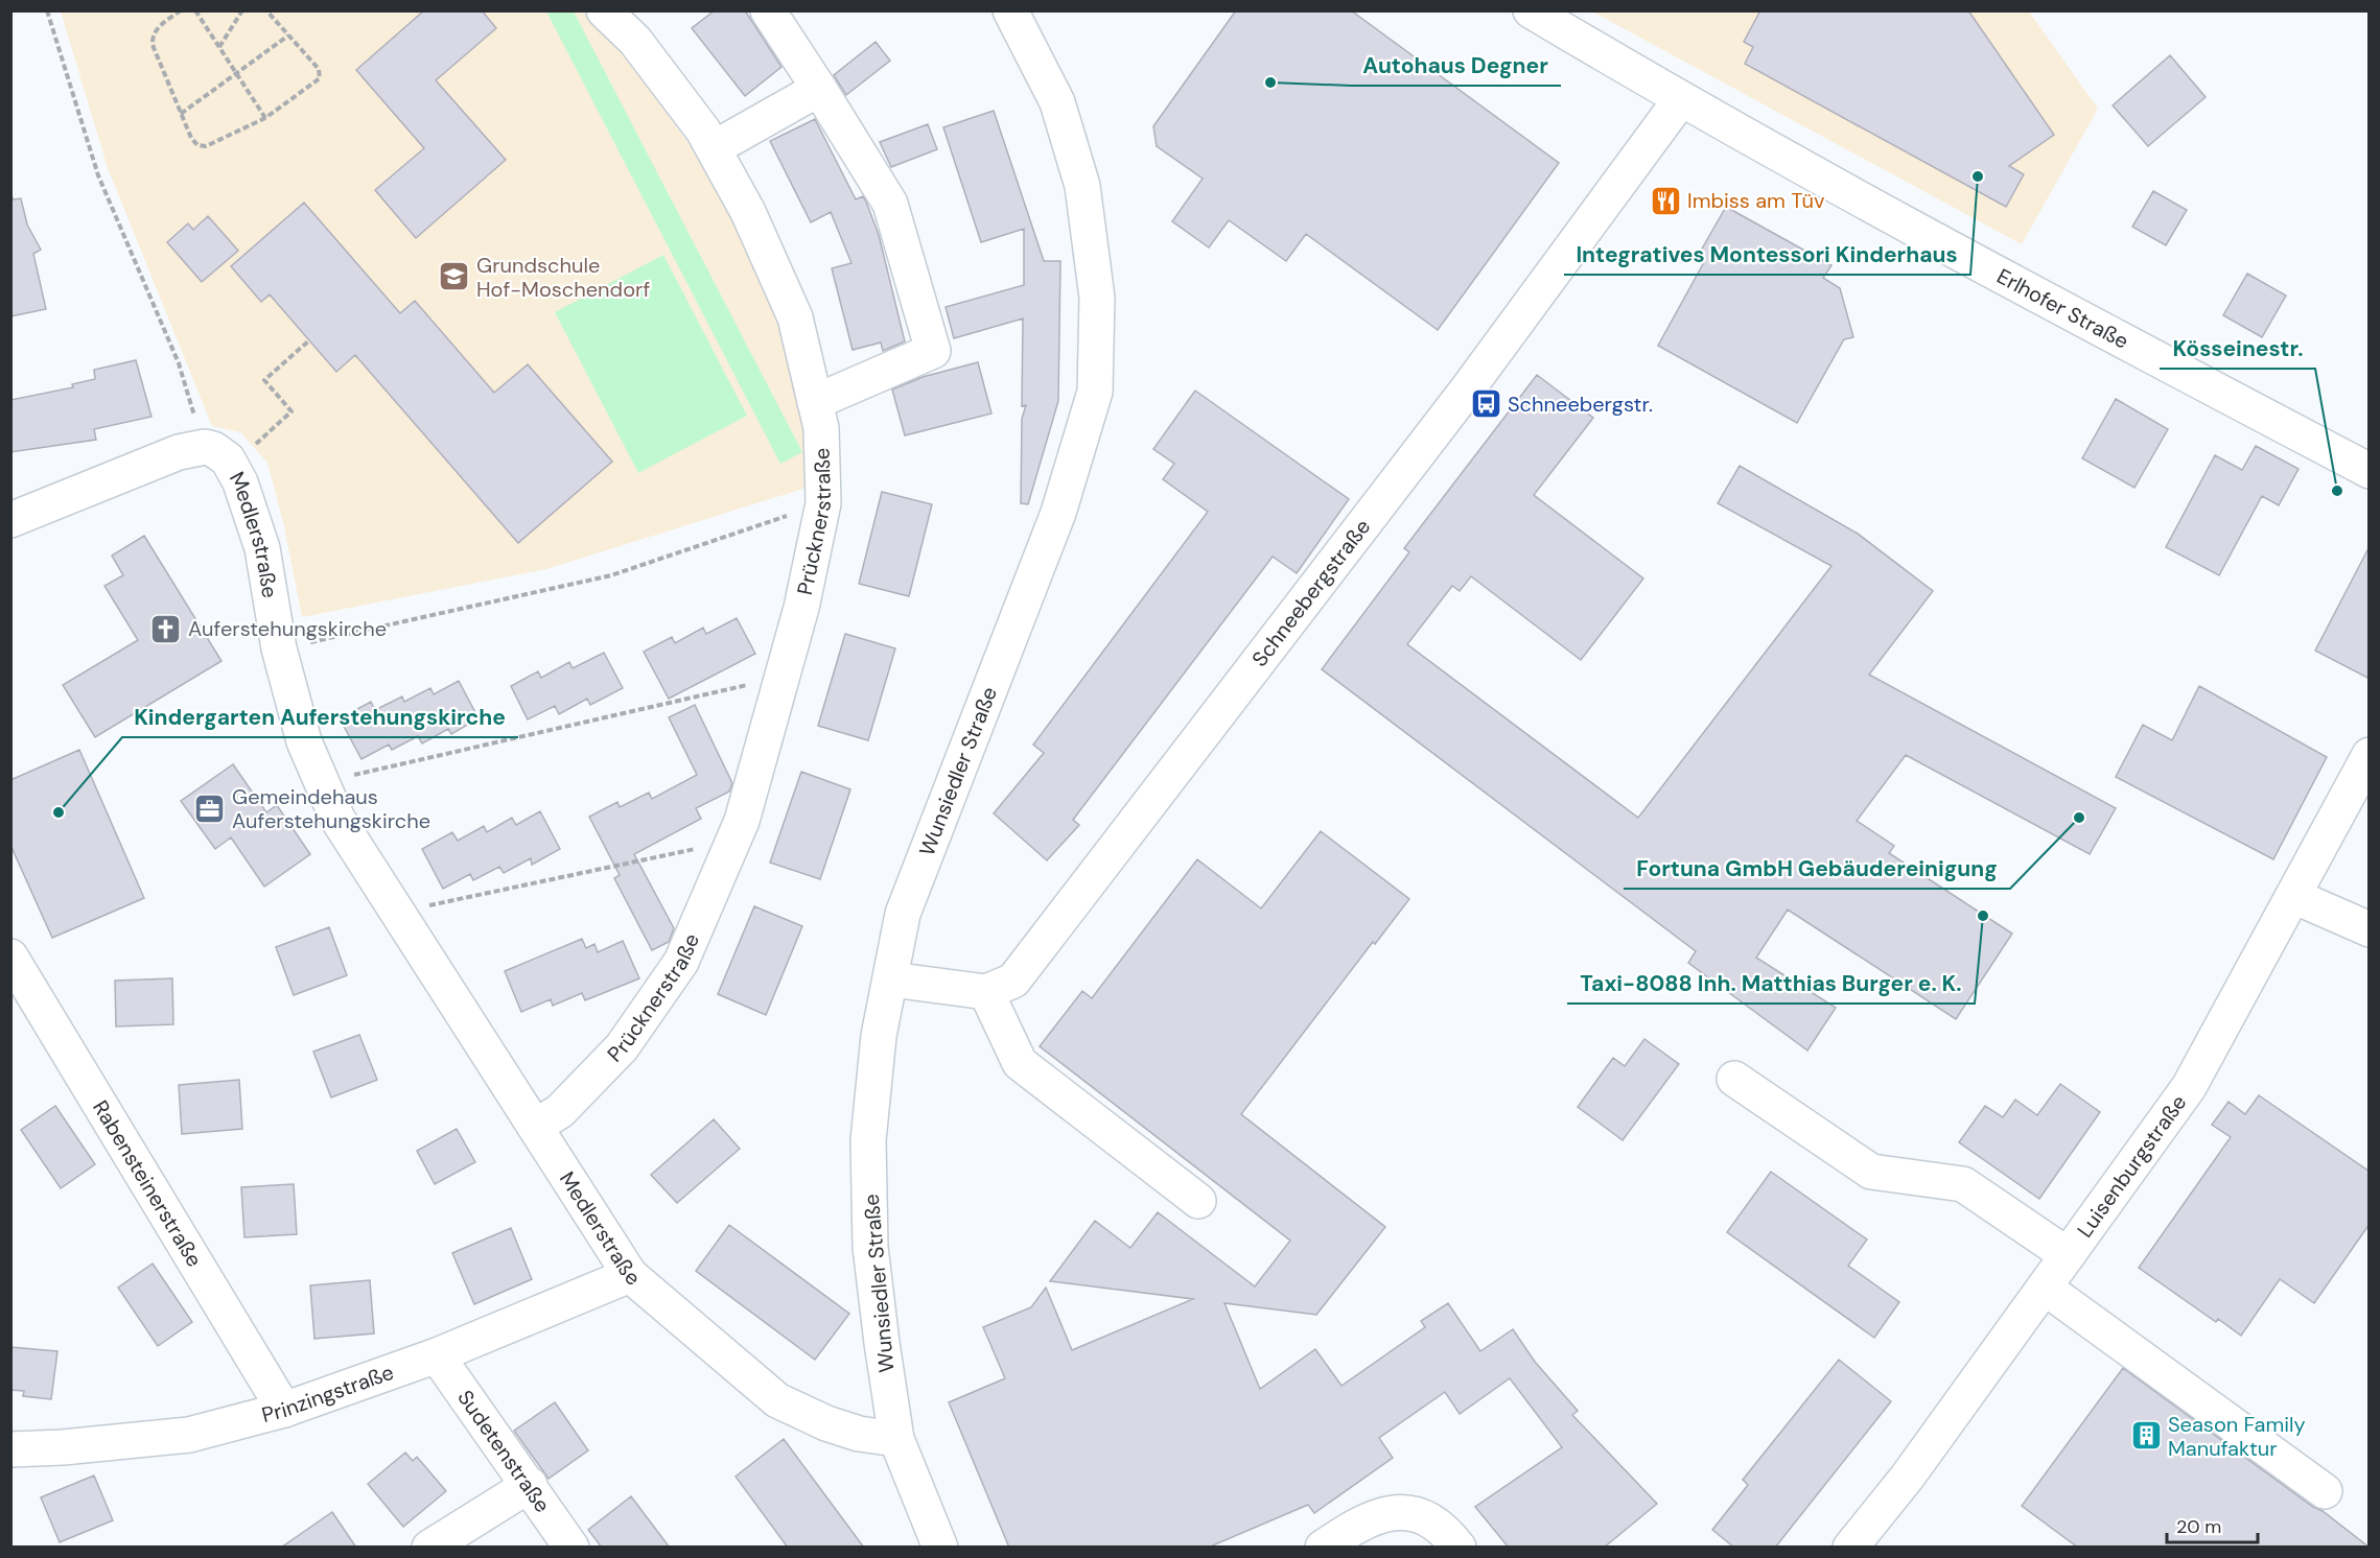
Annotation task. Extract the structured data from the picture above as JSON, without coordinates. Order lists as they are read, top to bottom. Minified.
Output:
{"streets":{"street":["Erlhofer Straße","Prücknerstraße","Medlerstraße","Schneebergstraße","Wunsiedler Straße","Luisenburgstraße","Rabensteinerstraße","Prinzingstraße","Sudetenstraße"]},"crossings":[["Erlhofer Straße","Schneebergstraße"],["Prücknerstraße","Medlerstraße"],["Medlerstraße","Wunsiedler Straße"],["Medlerstraße","Prinzingstraße"],["Rabensteinerstraße","Prinzingstraße"],["Prinzingstraße","Sudetenstraße"]],"places":{"other":["Autohaus Degner","Integratives Montessori Kinderhaus","Kösseinestr.","Kindergarten Auferstehungskirche","Fortuna GmbH Gebäudereinigung","Taxi-8088 Inh. Matthias Burger e. K."],"restaurant":["Imbiss am Tüv"],"school or university":["Grundschule Hof-Moschendorf"],"bus stop":["Schneebergstr."],"church":["Auferstehungskirche"],"office":["Gemeindehaus Auferstehungskirche"],"building":["Season Family Manufaktur"]},"scale_bar":"20 m"}
